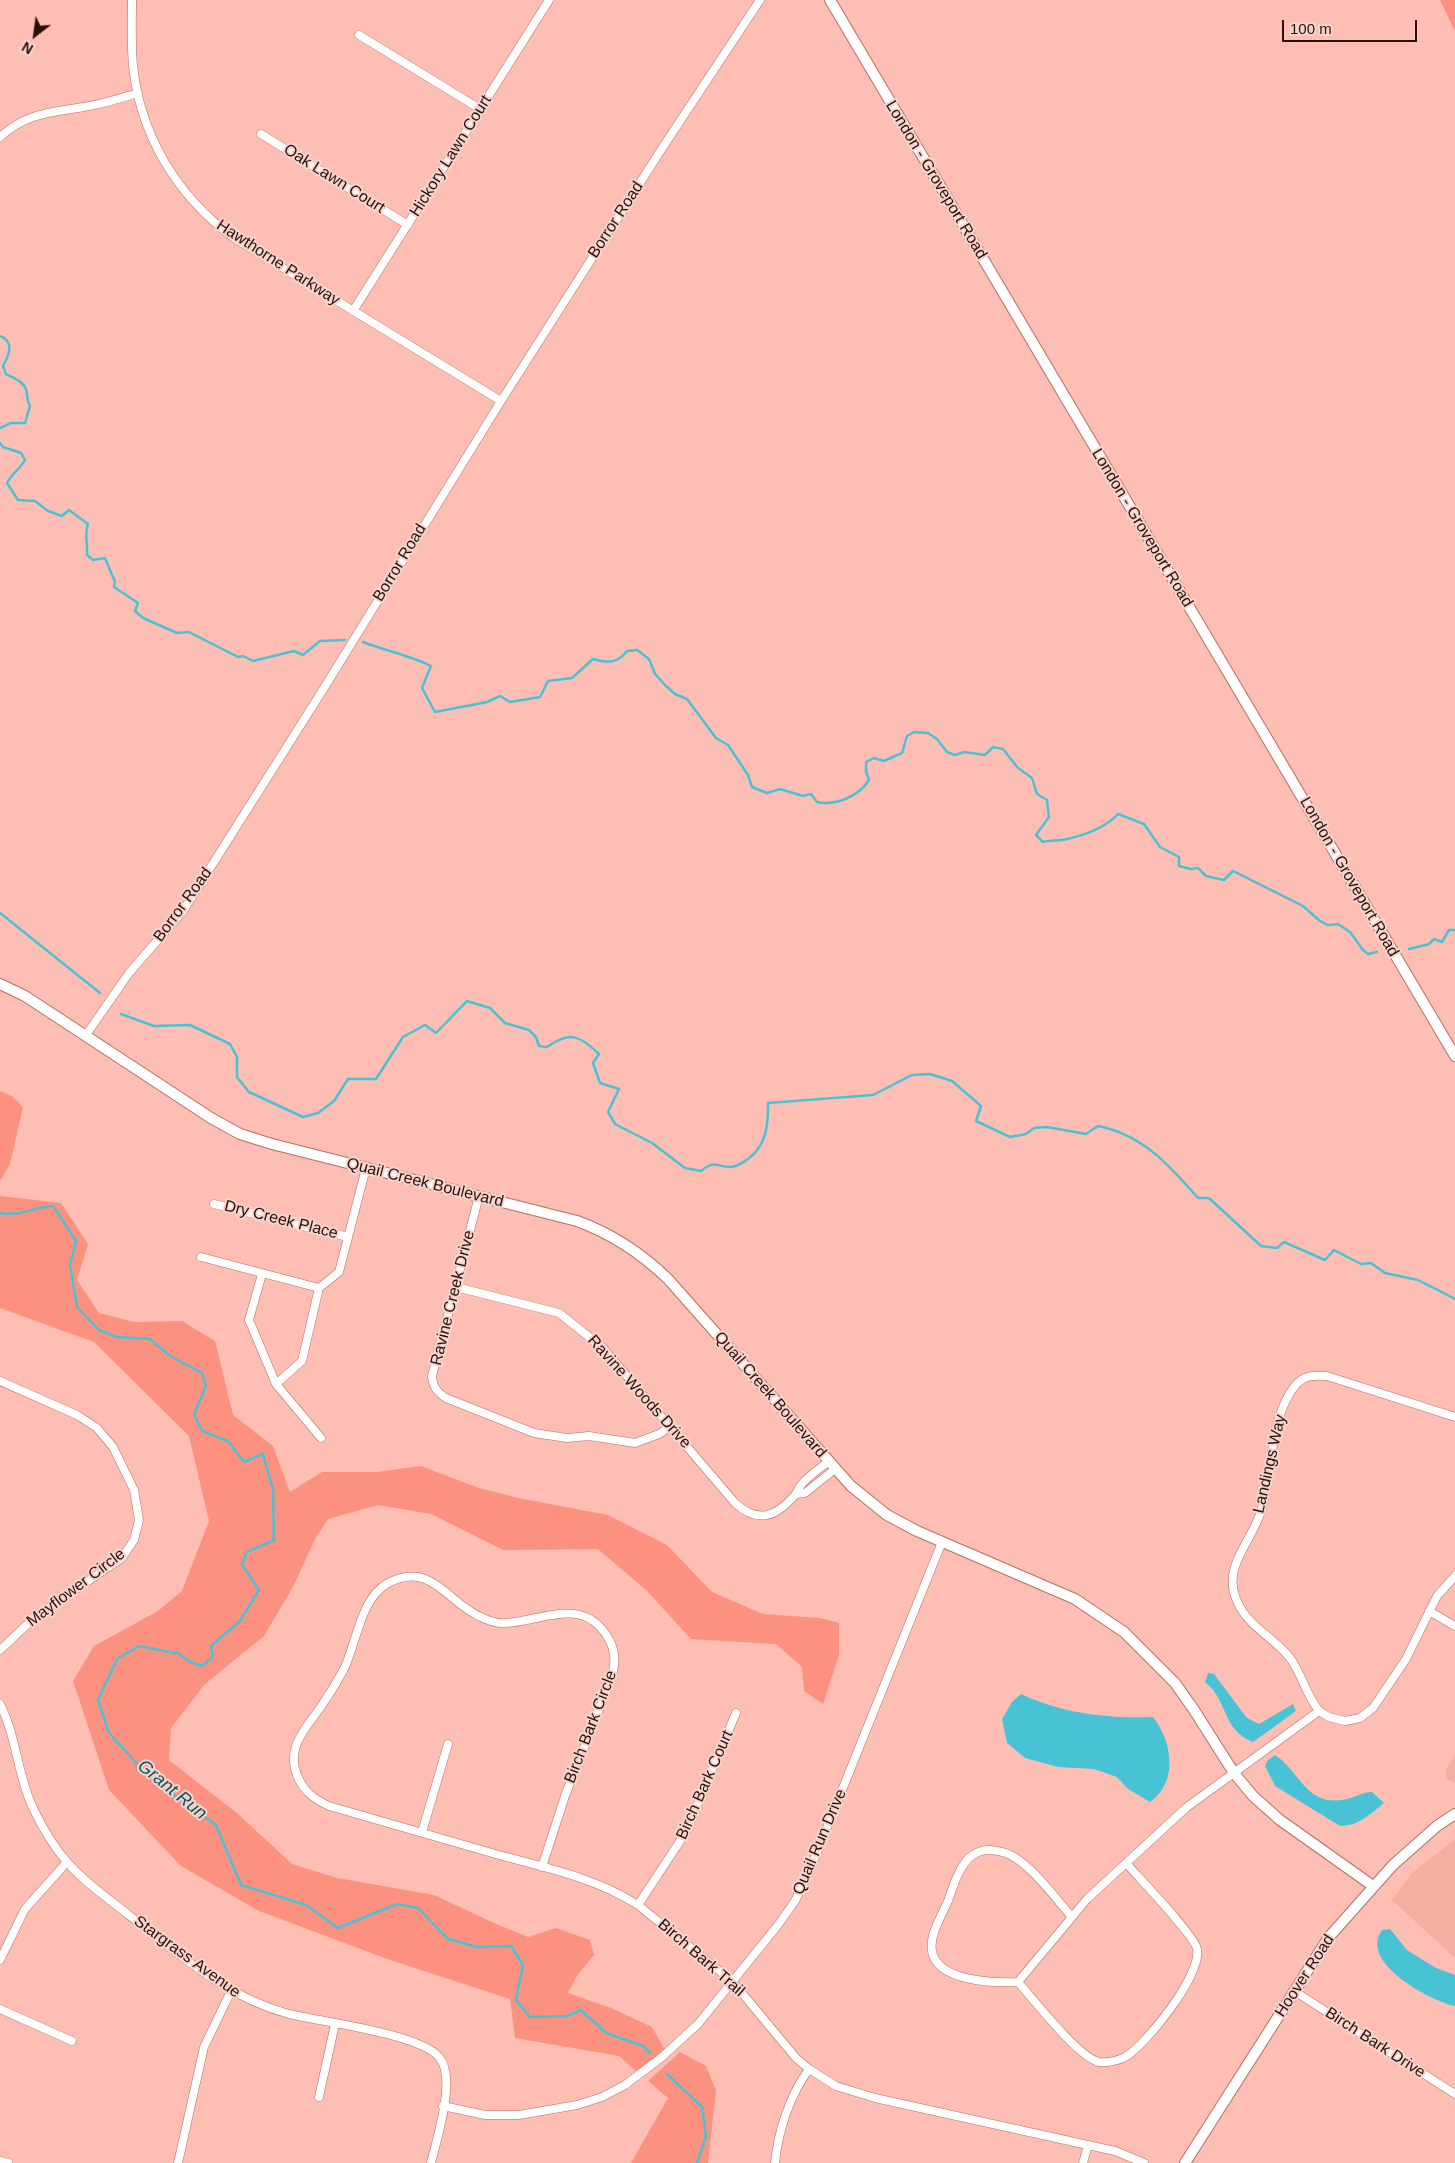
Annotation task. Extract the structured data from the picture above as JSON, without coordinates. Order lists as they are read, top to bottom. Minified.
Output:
{"streets":{"street":["Hickory Lawn Court","Oak Lawn Court","London - Groveport Road","Borror Road","Hawthorne Parkway","Quail Creek Boulevard","Dry Creek Place","Ravine Creek Drive","Ravine Woods Drive","Landings Way","Mayflower Circle","Birch Bark Circle","Birch Bark Court","Quail Run Drive","Stargrass Avenue","Birch Bark Trail","Hoover Road","Birch Bark Drive"]},"crossings":[["Hickory Lawn Court","Oak Lawn Court"],["Hickory Lawn Court","Hawthorne Parkway"],["Borror Road","Hawthorne Parkway"],["Borror Road","Quail Creek Boulevard"],["Quail Creek Boulevard","Ravine Creek Drive"],["Quail Creek Boulevard","Ravine Woods Drive"],["Quail Creek Boulevard","Quail Run Drive"],["Quail Creek Boulevard","Hoover Road"],["Ravine Creek Drive","Ravine Woods Drive"],["Birch Bark Circle","Birch Bark Trail"],["Birch Bark Court","Birch Bark Trail"],["Quail Run Drive","Stargrass Avenue"],["Quail Run Drive","Birch Bark Trail"],["Hoover Road","Birch Bark Drive"]],"water":["Grant Run"],"scale_bar":"100 m","north":"bottom left"}
